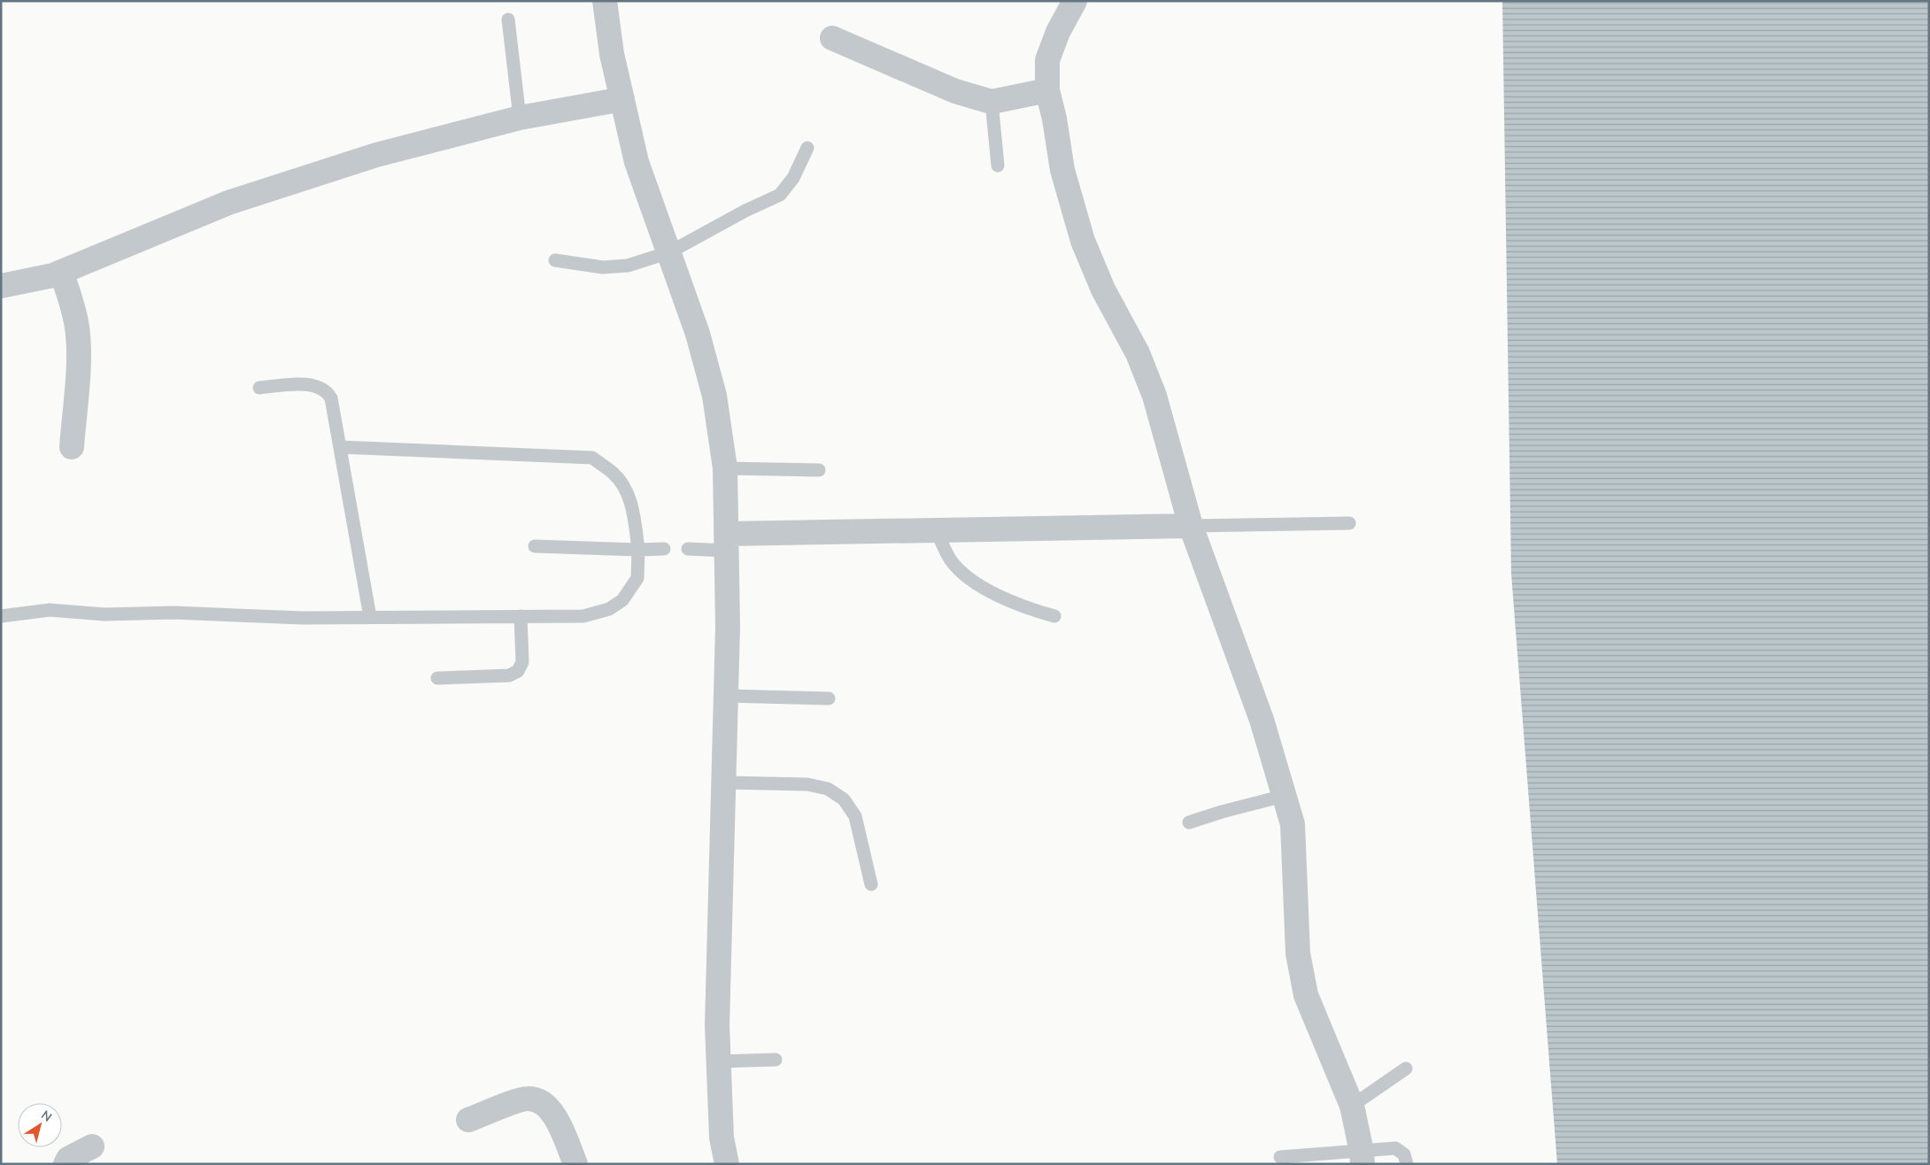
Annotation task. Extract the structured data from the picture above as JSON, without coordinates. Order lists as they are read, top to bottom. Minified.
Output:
{"north":"top right"}
